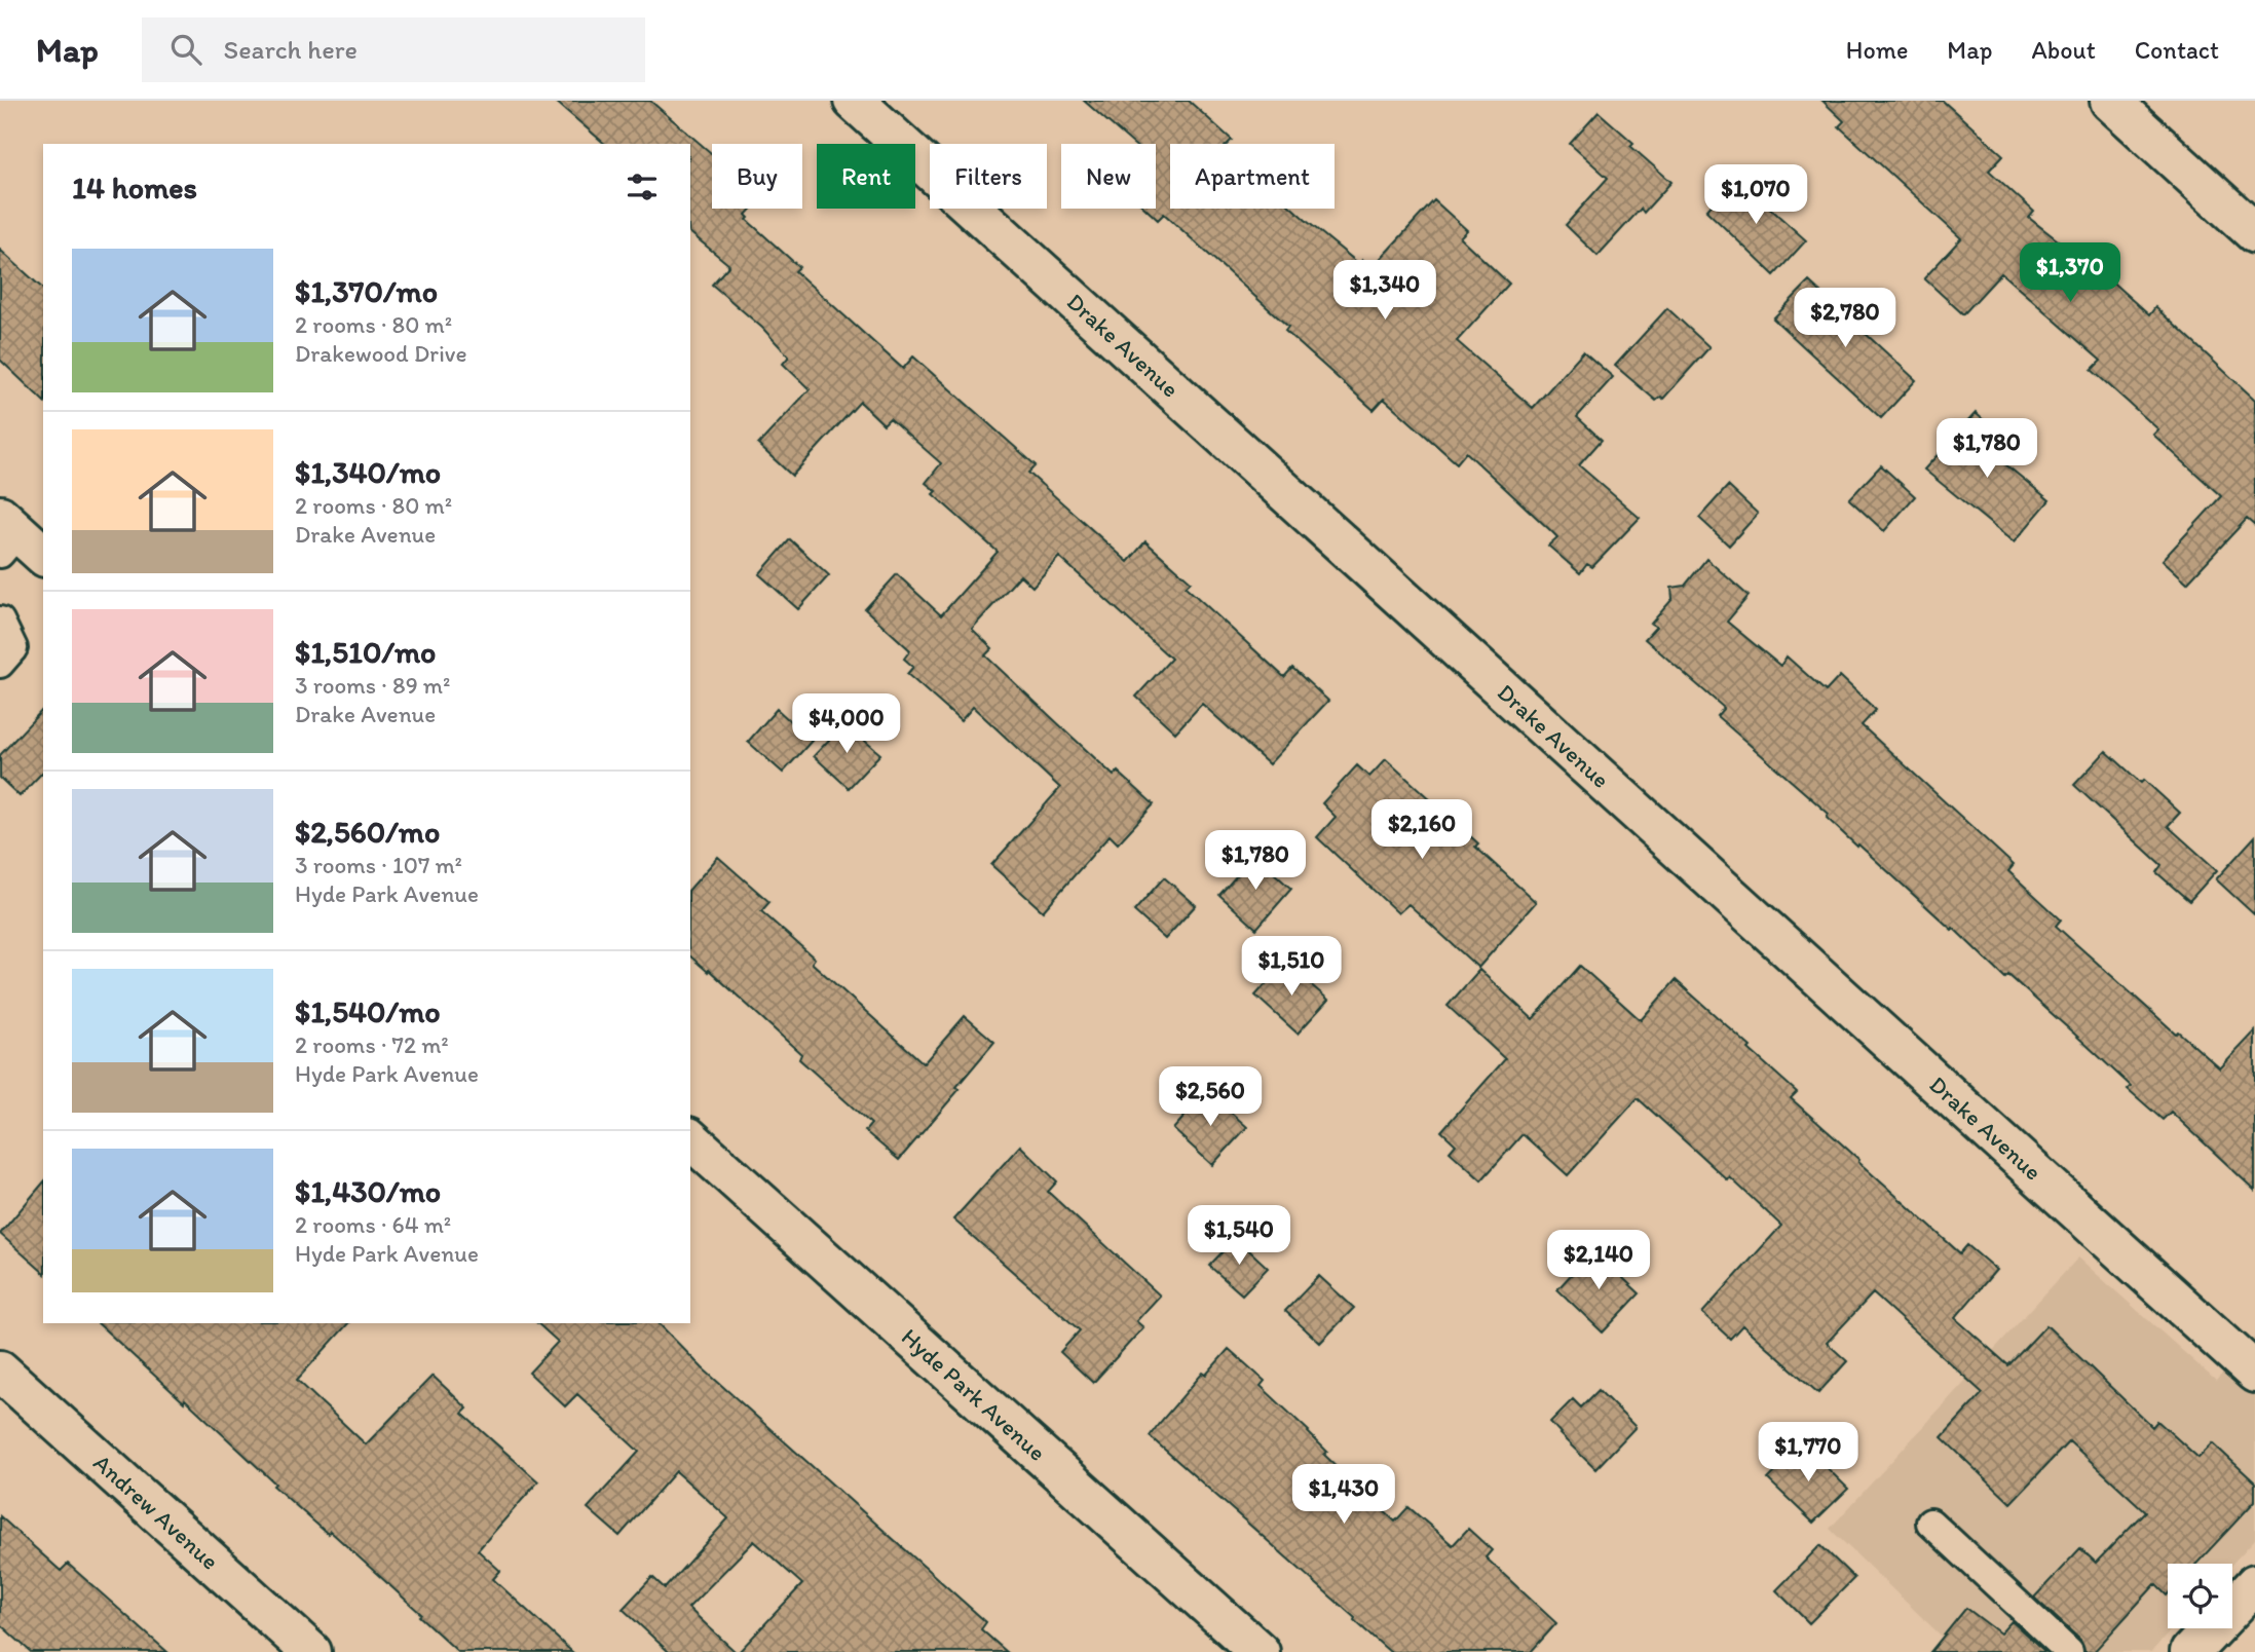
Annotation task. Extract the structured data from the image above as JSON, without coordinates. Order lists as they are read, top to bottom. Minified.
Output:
{"streets":{"street":["Drake Avenue","Hyde Park Avenue","Andrew Avenue"]},"page":{"header":"Map","search":"Search here","nav":["Home","Map","About","Contact"],"chip":["Buy","Rent","Filters","New","Apartment"],"heading":"14 homes","price":["$1,070","$1,370","$1,340","$2,780","$1,780","$4,000","$2,160","$1,780","$1,510","$2,560","$1,540","$2,140","$1,770","$1,430"],"list":[{"name":"$1,370/mo","note":"2 rooms · 80 m² · Drakewood Drive"},{"name":"$1,340/mo","note":"2 rooms · 80 m² · Drake Avenue"},{"name":"$1,510/mo","note":"3 rooms · 89 m² · Drake Avenue"},{"name":"$2,560/mo","note":"3 rooms · 107 m² · Hyde Park Avenue"},{"name":"$1,540/mo","note":"2 rooms · 72 m² · Hyde Park Avenue"},{"name":"$1,430/mo","note":"2 rooms · 64 m² · Hyde Park Avenue"}]}}
